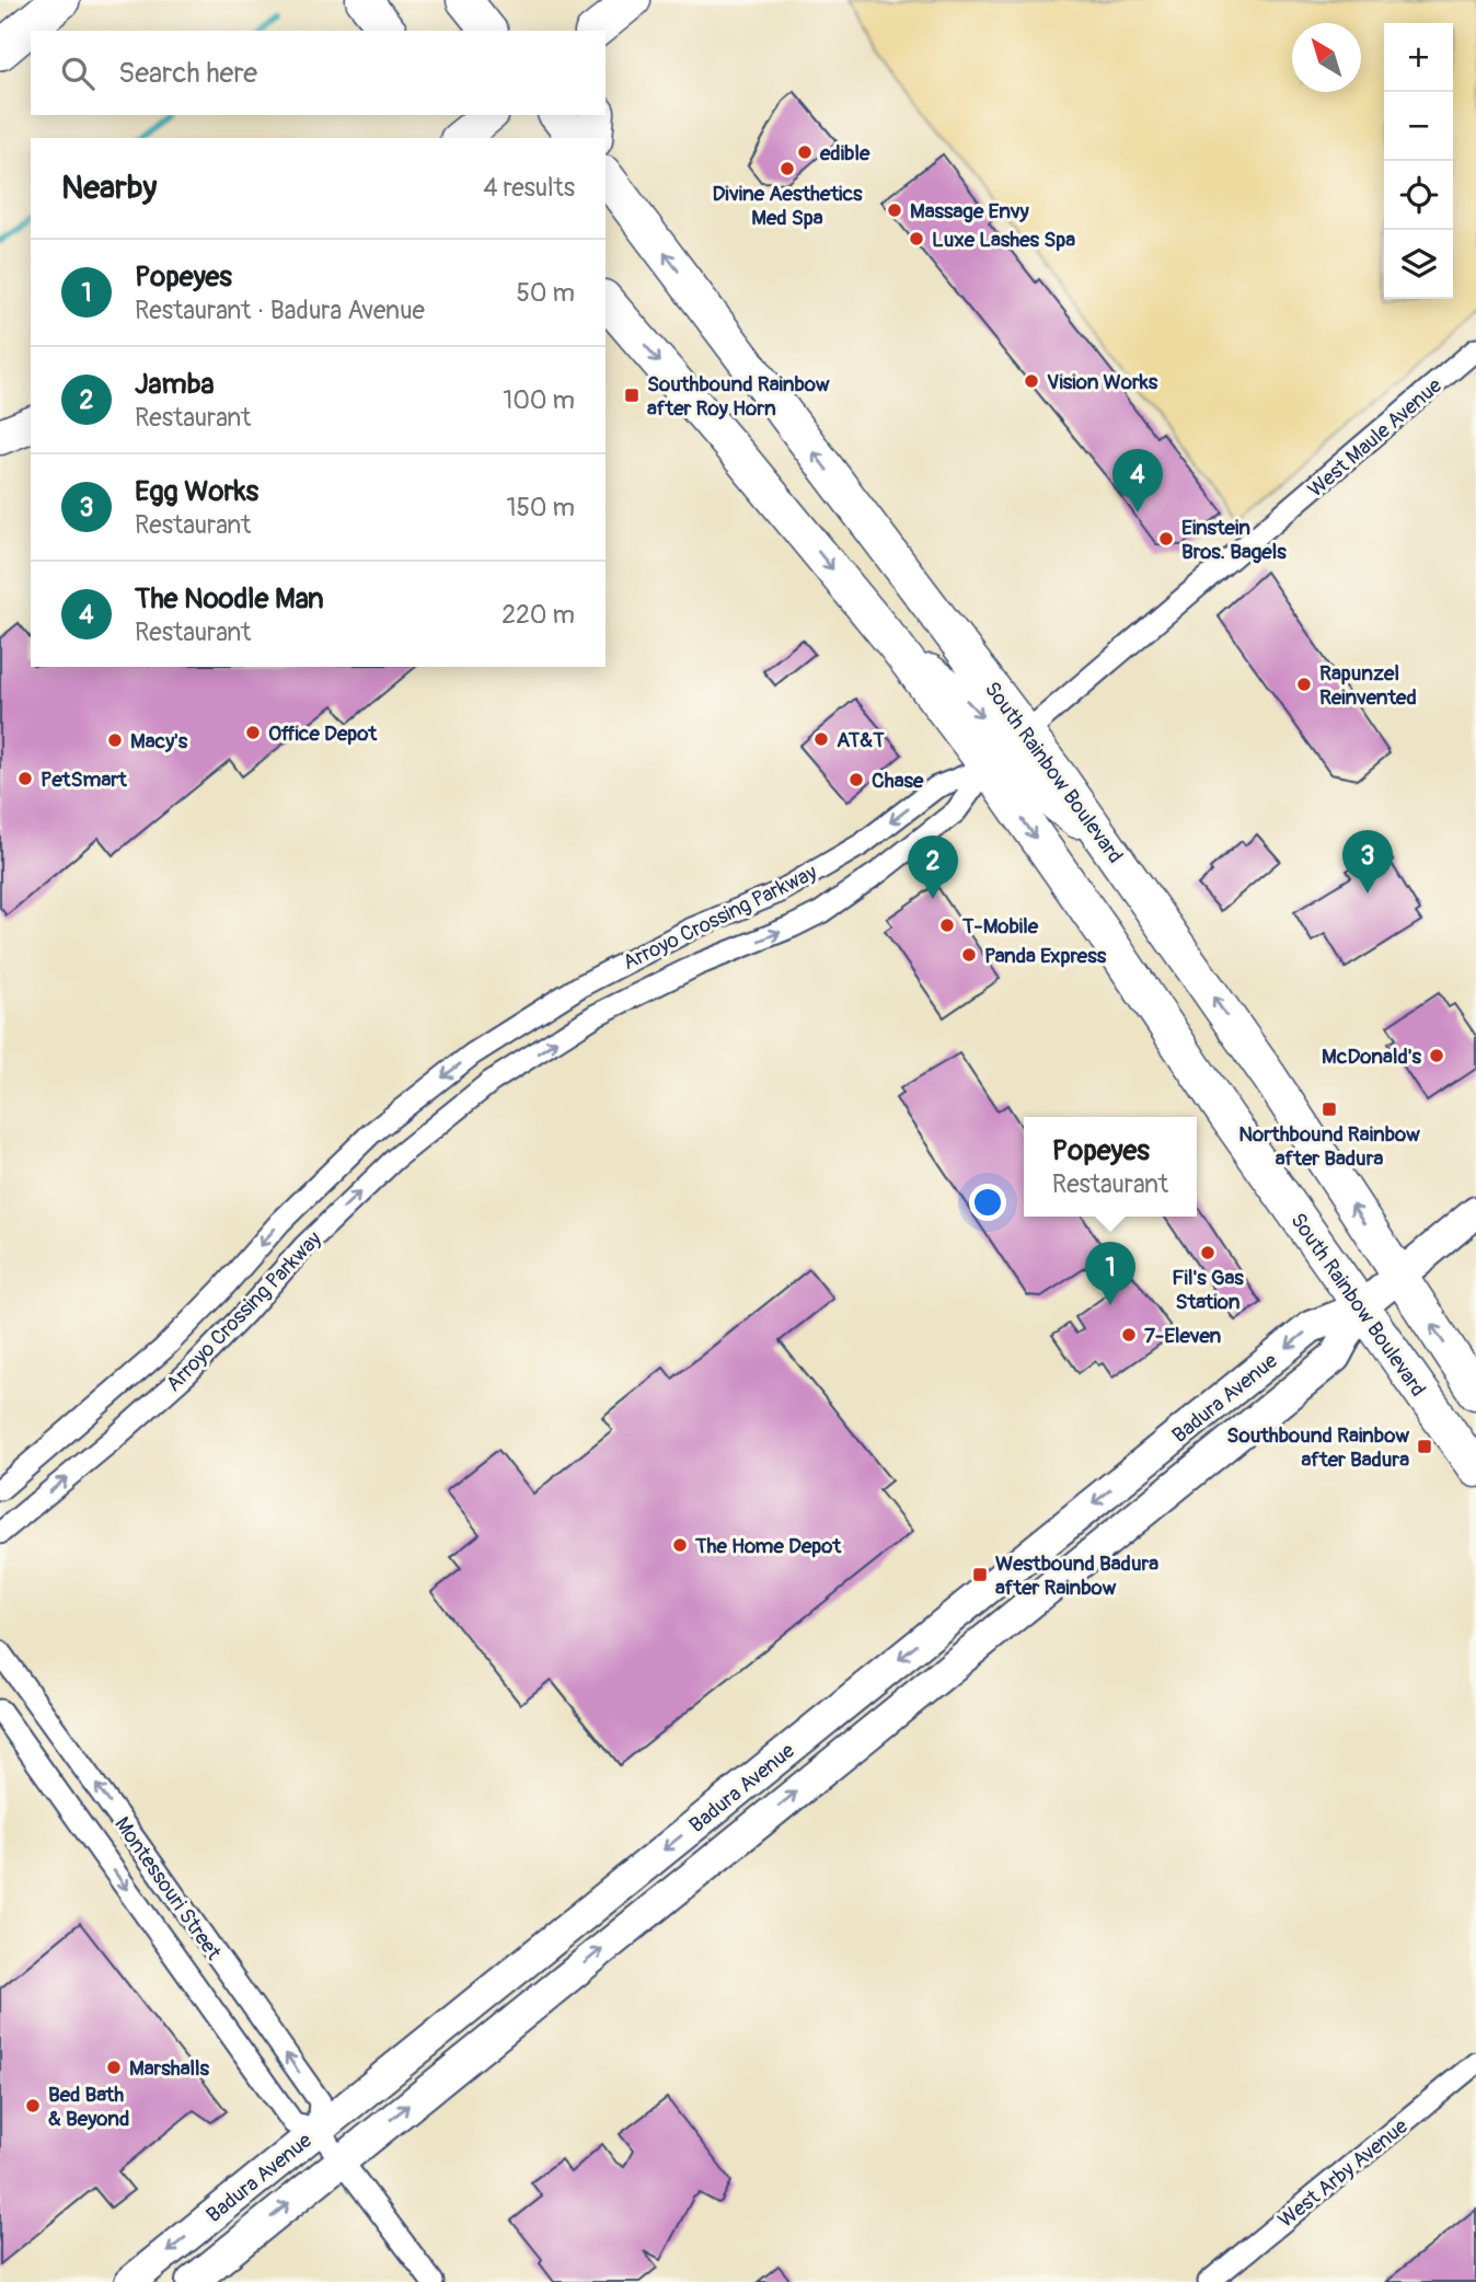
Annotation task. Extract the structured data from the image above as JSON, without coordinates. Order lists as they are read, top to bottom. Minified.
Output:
{"streets":{"main road":["South Rainbow Boulevard","Badura Avenue"],"street":["West Maule Avenue","Arroyo Crossing Parkway","Montessouri Street","West Arby Avenue"]},"crossings":[["West Maule Avenue","South Rainbow Boulevard"],["South Rainbow Boulevard","Arroyo Crossing Parkway"],["South Rainbow Boulevard","Badura Avenue"],["Badura Avenue","Montessouri Street"]],"places":{"other":["edible","Divine Aesthetics Med Spa","Massage Envy","Luxe Lashes Spa","Vision Works","Einstein Bros. Bagels","Rapunzel Reinvented","Office Depot","AT&T","Macy's","PetSmart","Chase","T-Mobile","Panda Express","McDonald's","Fil's Gas Station","7-Eleven","The Home Depot","Marshalls","Bed Bath & Beyond"],"transit":["Southbound Rainbow after Roy Horn","Northbound Rainbow after Badura","Southbound Rainbow after Badura","Westbound Badura after Rainbow"]},"north":"top left","page":{"map_buttons":["+","−"],"search":"Search here","heading":["Nearby","4 results"],"list":[{"mark":"1","name":"Popeyes","note":"Restaurant · Badura Avenue","value":"50 m"},{"mark":"2","name":"Jamba","note":"Restaurant","value":"100 m"},{"mark":"3","name":"Egg Works","note":"Restaurant","value":"150 m"},{"mark":"4","name":"The Noodle Man","note":"Restaurant","value":"220 m"}],"pins":["4","3","2","1"],"popup":["Popeyes","Restaurant"]}}
